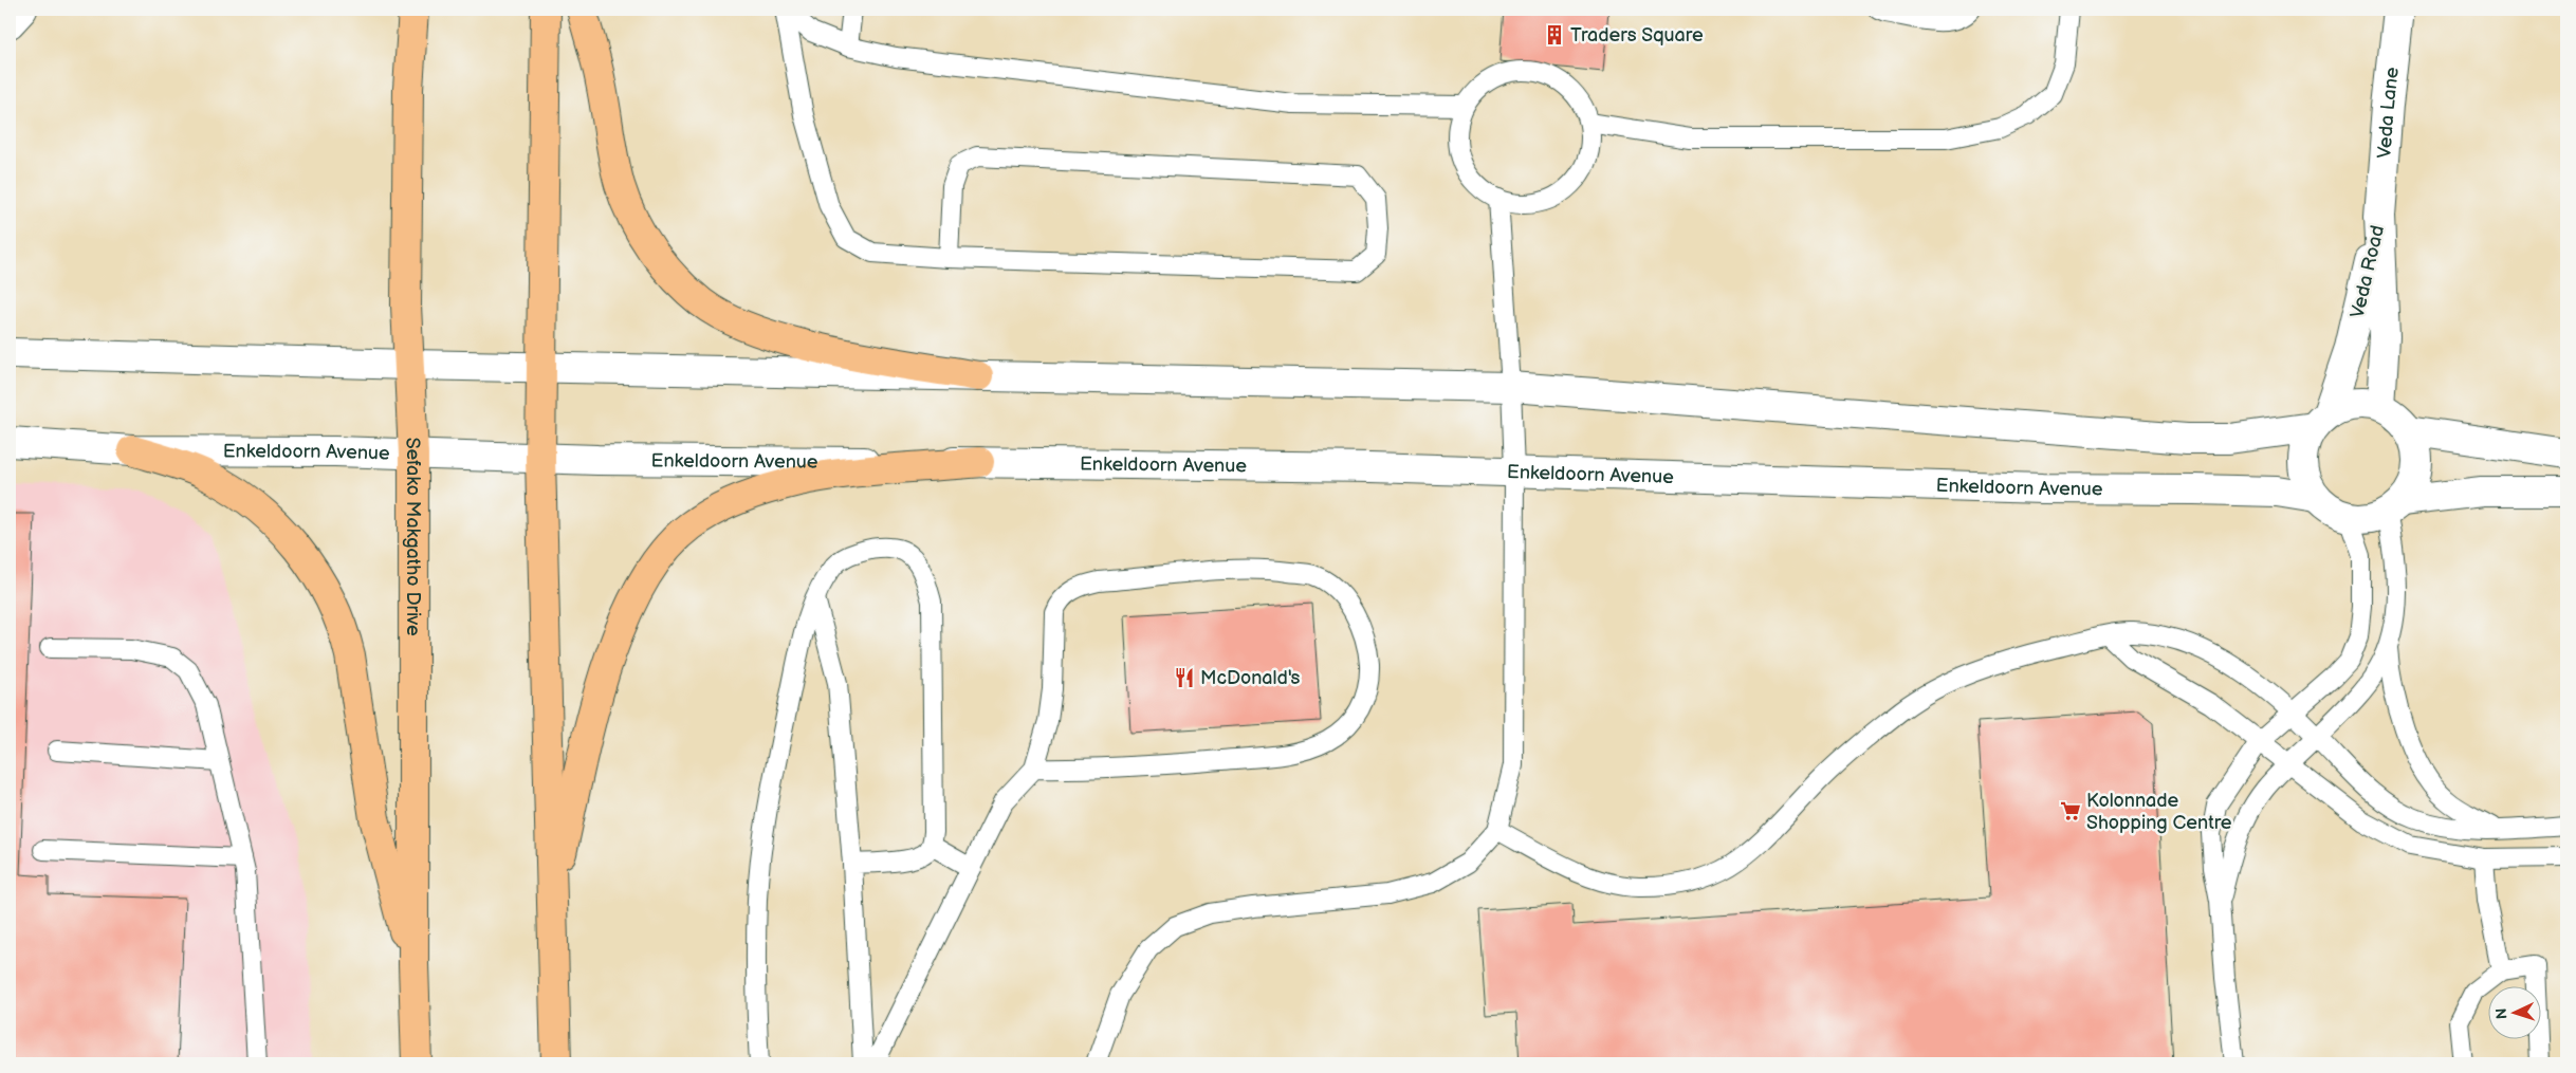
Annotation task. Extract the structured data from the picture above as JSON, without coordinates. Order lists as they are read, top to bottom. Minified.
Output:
{"streets":{"main road":["Sefako Makgatho Drive"],"street":["Veda Lane","Veda Road","Enkeldoorn Avenue"]},"crossings":[["Veda Lane","Veda Road"],["Veda Road","Enkeldoorn Avenue"],["Enkeldoorn Avenue","Sefako Makgatho Drive"]],"places":{"building":["Traders Square"],"restaurant":["McDonald's"],"supermarket":["Kolonnade Shopping Centre"]},"north":"left"}
